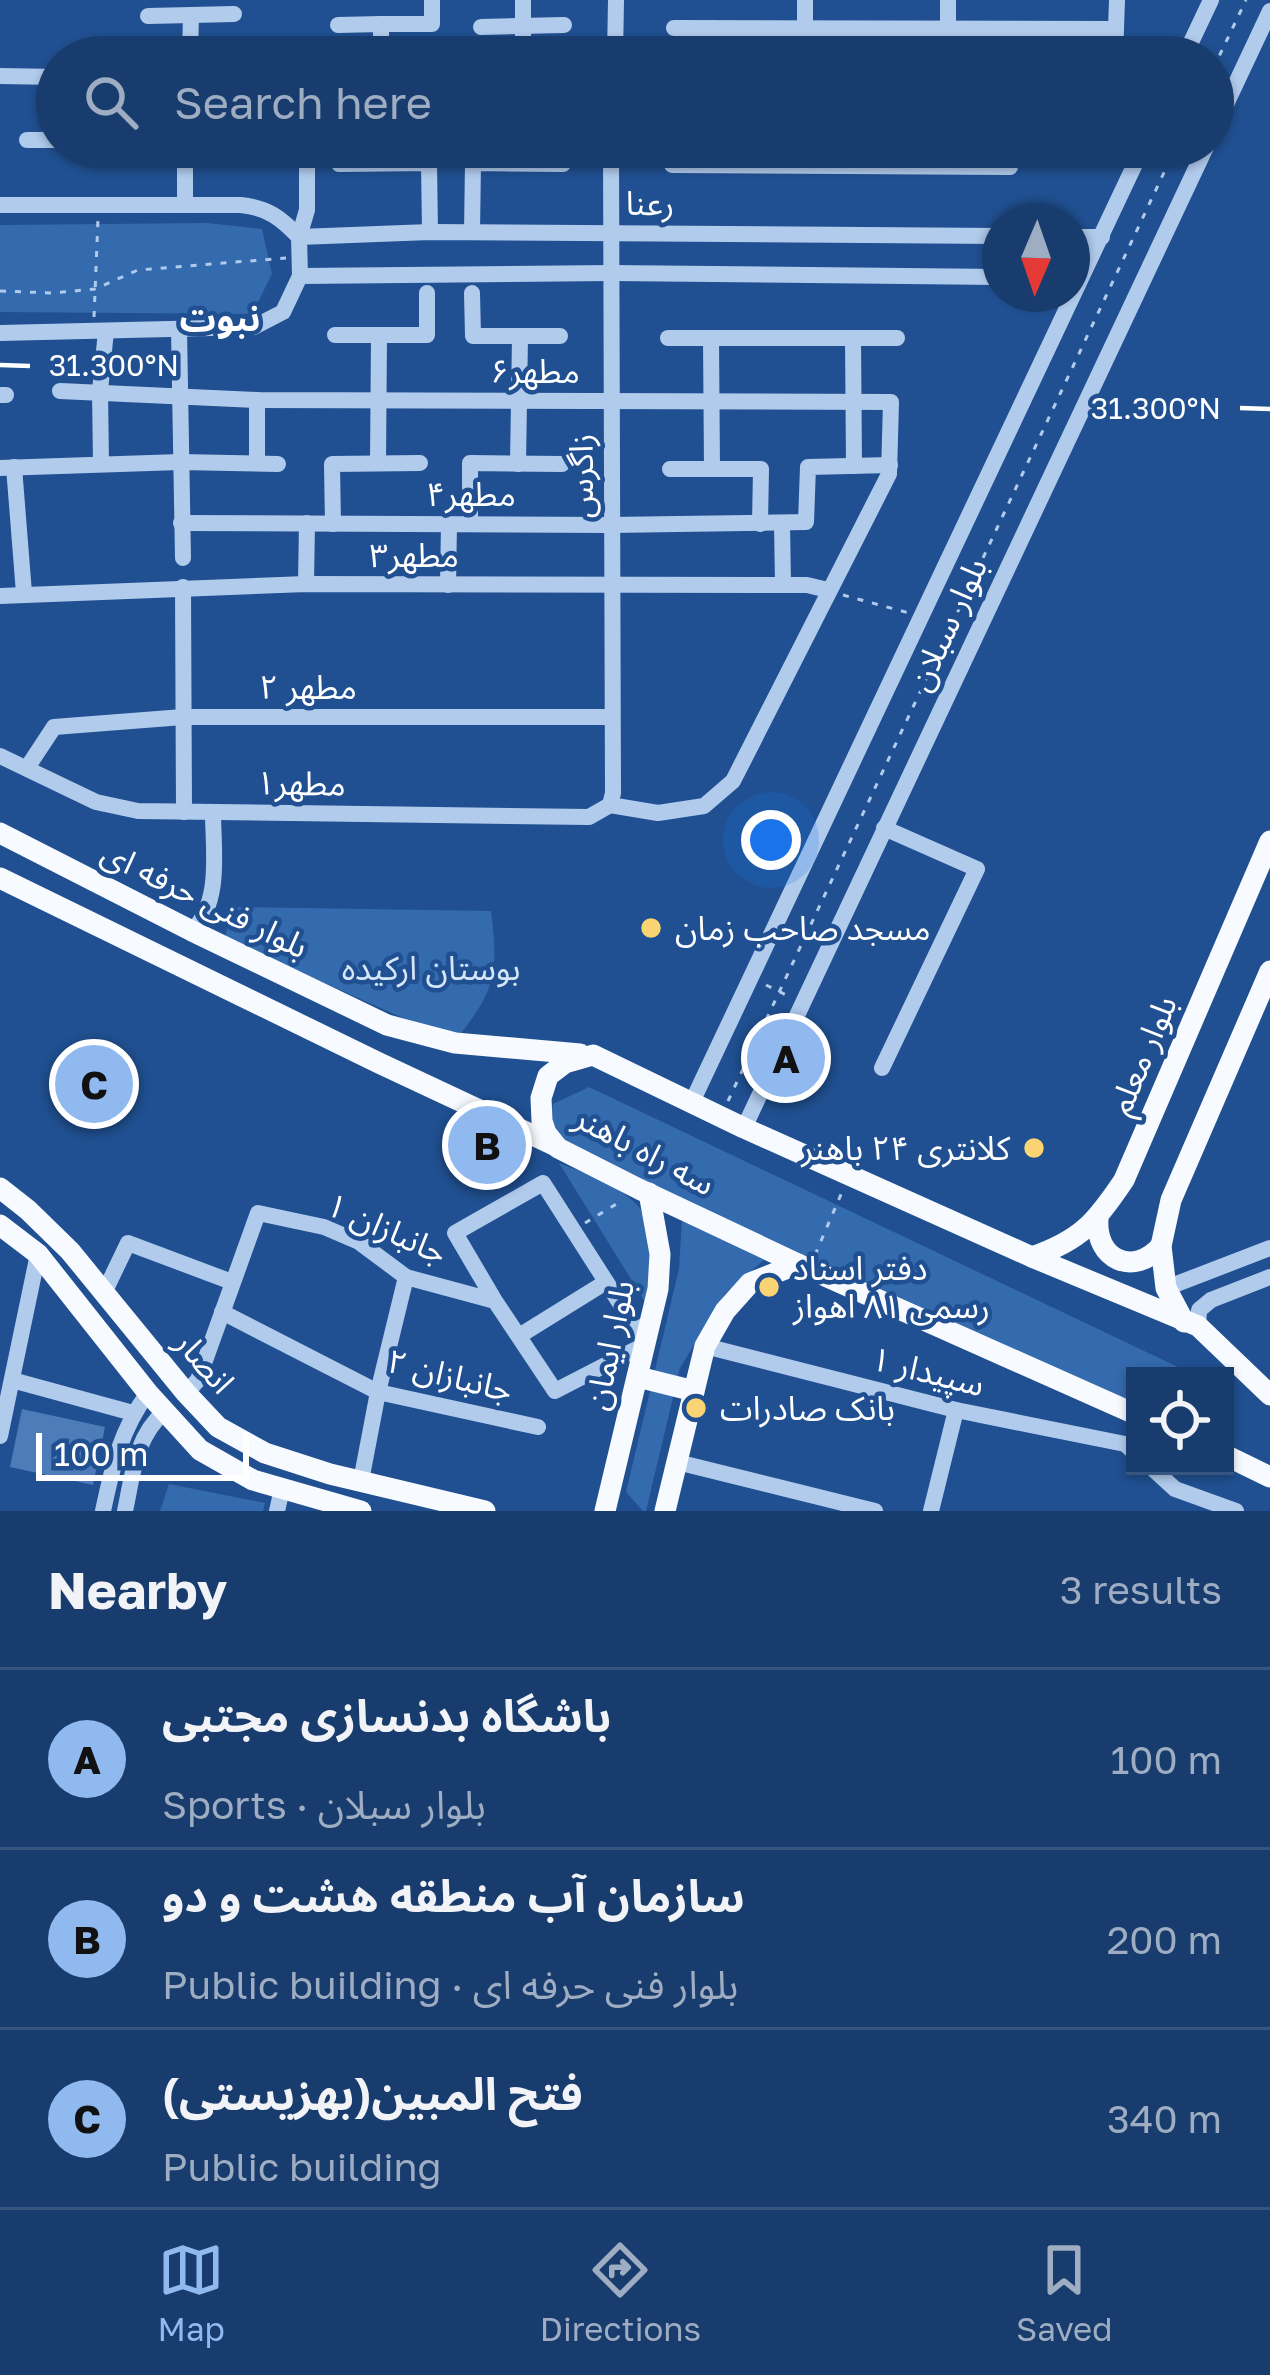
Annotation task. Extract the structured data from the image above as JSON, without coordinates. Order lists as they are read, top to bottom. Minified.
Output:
{"streets":{"main road":["بلوار فنی حرفه ای","بلوار معلم","سه راه باهنر","بلوار ایمان","انصار"],"street":["رعنا","مطهر۶","زاگرس","مطهر۴","مطهر۳","بلوار سبلان","مطهر ۲","مطهر۱","جانبازان ۱","سپیدار ۱","جانبازان ۲"]},"crossings":[["رعنا","زاگرس"],["مطهر۶","زاگرس"],["مطهر۶","مطهر۱"],["زاگرس","مطهر۴"],["زاگرس","مطهر۳"],["زاگرس","مطهر ۲"],["زاگرس","مطهر۱"],["مطهر۳","مطهر۱"],["بلوار سبلان","سه راه باهنر"],["مطهر ۲","مطهر۱"],["بلوار فنی حرفه ای","سه راه باهنر"],["بلوار معلم","سه راه باهنر"],["سه راه باهنر","بلوار ایمان"]],"districts":["نبوت"],"parks":["بوستان ارکیده"],"places":["مسجد صاحب زمان","کلانتری ۲۴ باهنر","دفتر اسناد رسمی ۸۱ اهواز","بانک صادرات"],"scale_bar":"100 m","north":"bottom","page":{"search":"Search here","pins":["A","C","B"],"scale":"100 m","heading":["Nearby","3 results"],"list":[{"mark":"A","name":"باشگاه بدنسازی مجتبی","note":"Sports · بلوار سبلان","value":"100 m"},{"mark":"B","name":"سازمان آب منطقه هشت و دو","note":"Public building · بلوار فنی حرفه ای","value":"200 m"},{"mark":"C","name":"فتح المبین(بهزیستی)","note":"Public building","value":"340 m"}],"nav":["Map","Directions","Saved"]},"coordinates":["31.300°N"]}
